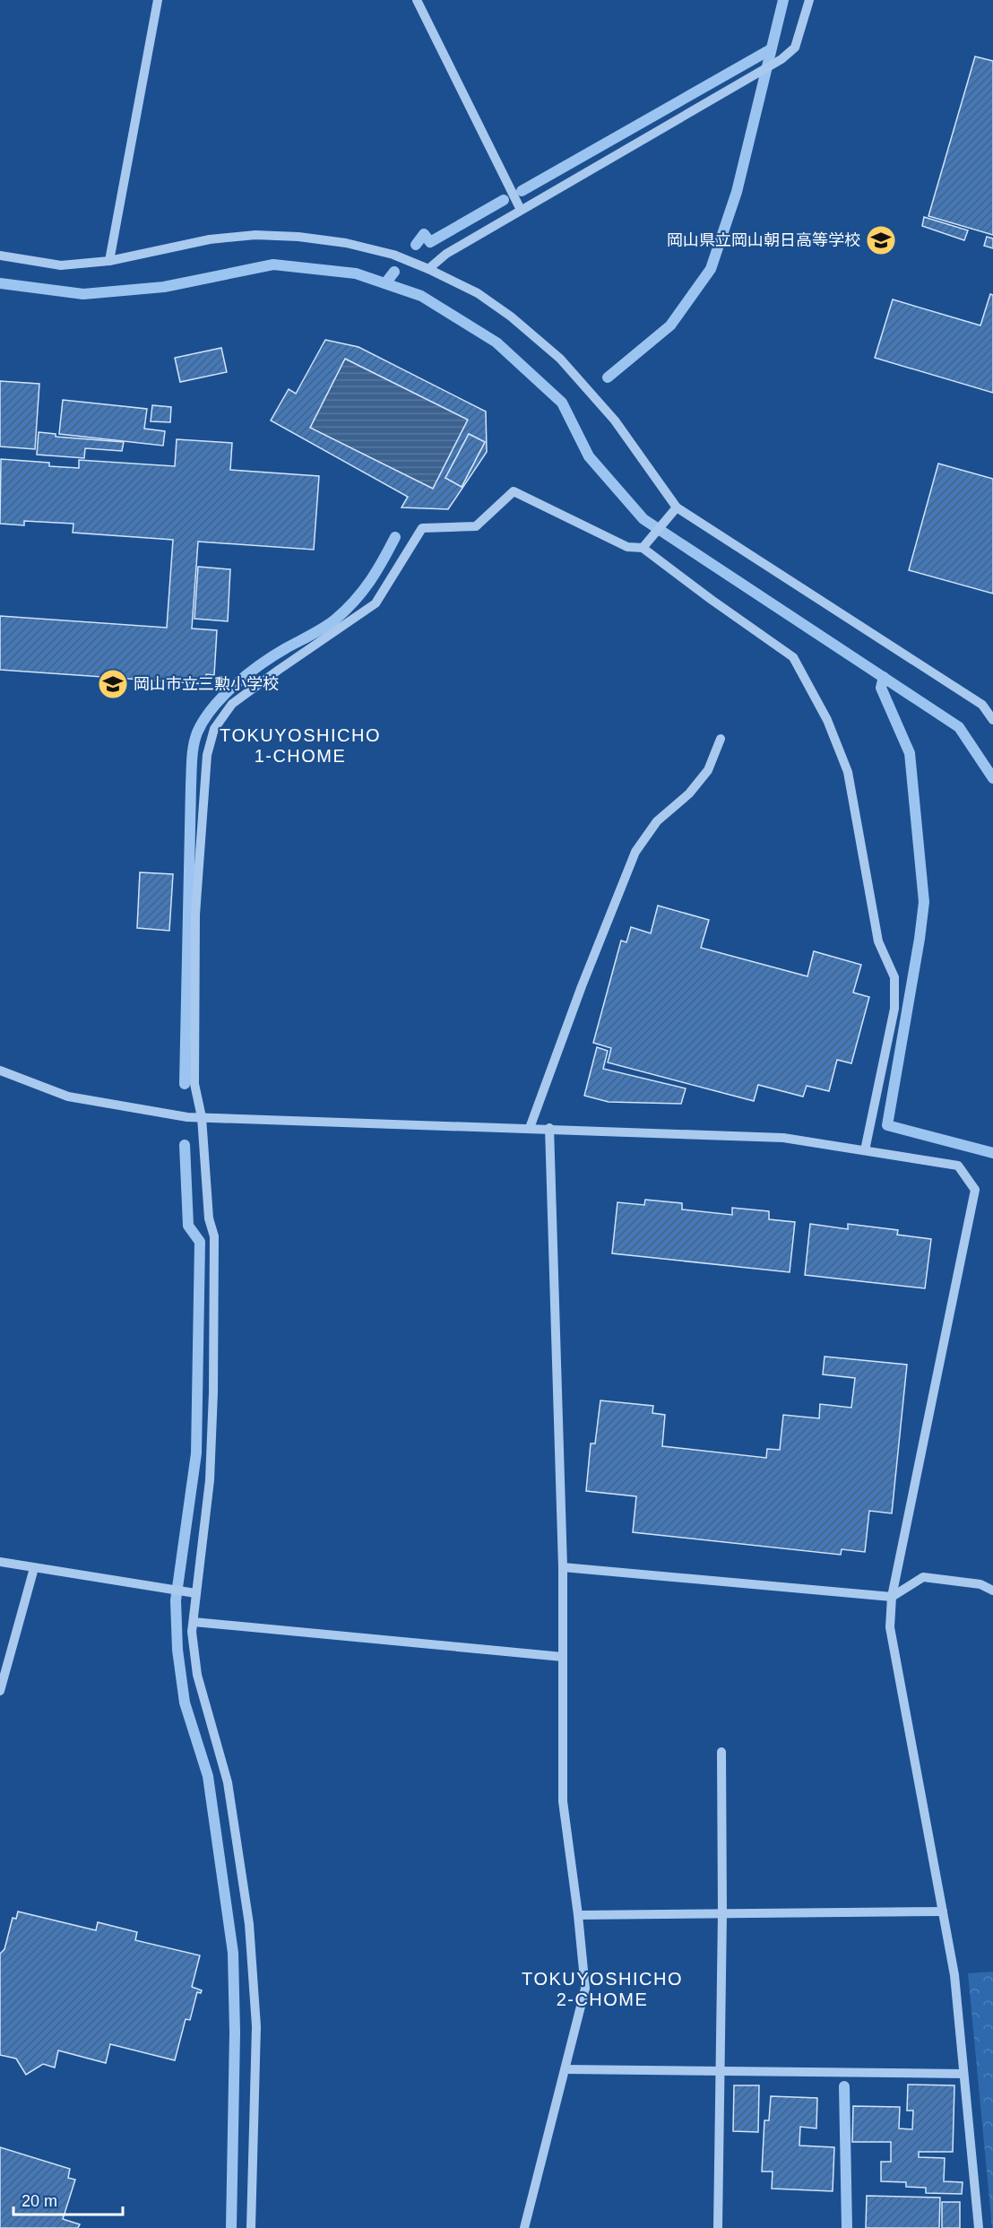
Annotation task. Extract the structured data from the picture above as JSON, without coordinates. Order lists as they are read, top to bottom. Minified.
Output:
{"districts":["TOKUYOSHICHO 1-CHOME","TOKUYOSHICHO 2-CHOME"],"places":{"school or university":["岡山県立岡山朝日高等学校","岡山市立三勲小学校"]},"scale_bar":"20 m"}
